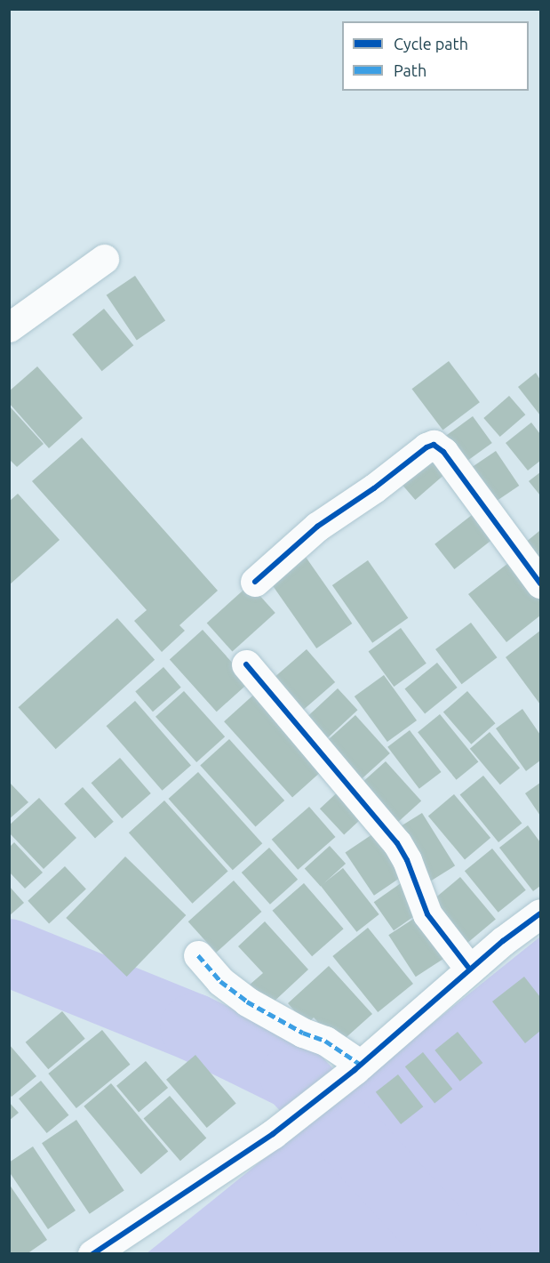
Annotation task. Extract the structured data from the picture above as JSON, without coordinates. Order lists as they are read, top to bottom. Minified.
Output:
{"legend":["Cycle path","Path"]}
